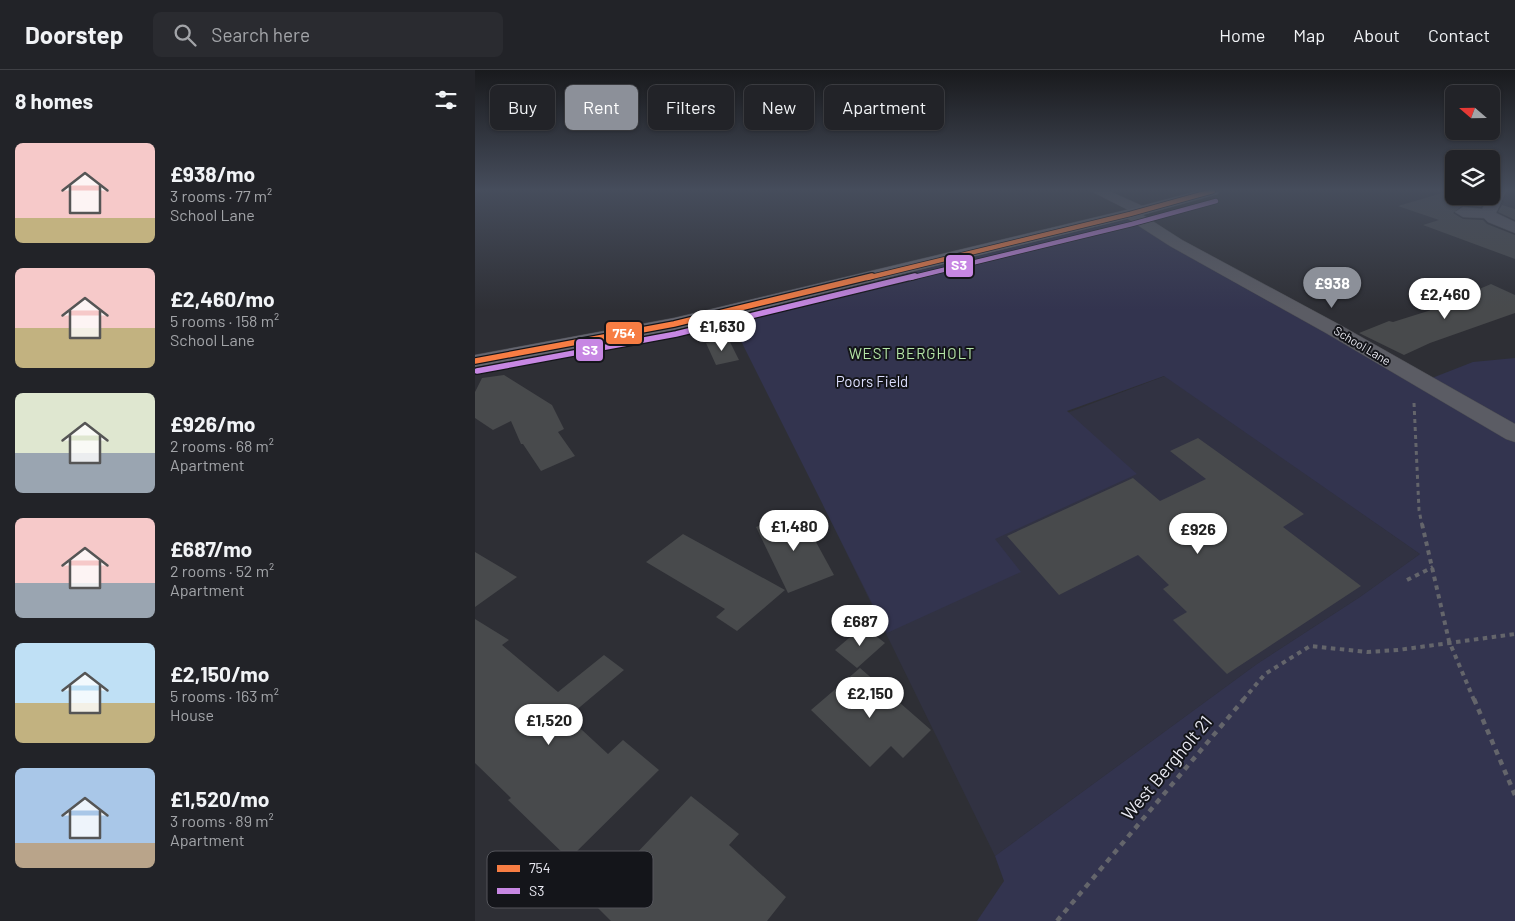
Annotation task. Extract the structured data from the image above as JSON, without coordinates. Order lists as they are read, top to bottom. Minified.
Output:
{"streets":{"street":["School Lane"],"path":["West Bergholt 21"]},"districts":["WEST BERGHOLT"],"parks":["Poors Field"],"lines":["transit line 754","transit line S3"],"legend":["754","S3"],"north":"left","page":{"header":"Doorstep","search":"Search here","nav":["Home","Map","About","Contact"],"heading":"8 homes","chip":["Buy","Rent","Filters","New","Apartment"],"list":[{"name":"£938/mo","note":"3 rooms · 77 m² · School Lane"},{"name":"£2,460/mo","note":"5 rooms · 158 m² · School Lane"},{"name":"£926/mo","note":"2 rooms · 68 m² · Apartment"},{"name":"£687/mo","note":"2 rooms · 52 m² · Apartment"},{"name":"£2,150/mo","note":"5 rooms · 163 m² · House"},{"name":"£1,520/mo","note":"3 rooms · 89 m² · Apartment"}],"price":["£938","£2,460","£1,630","£1,480","£926","£687","£2,150","£1,520"]}}
